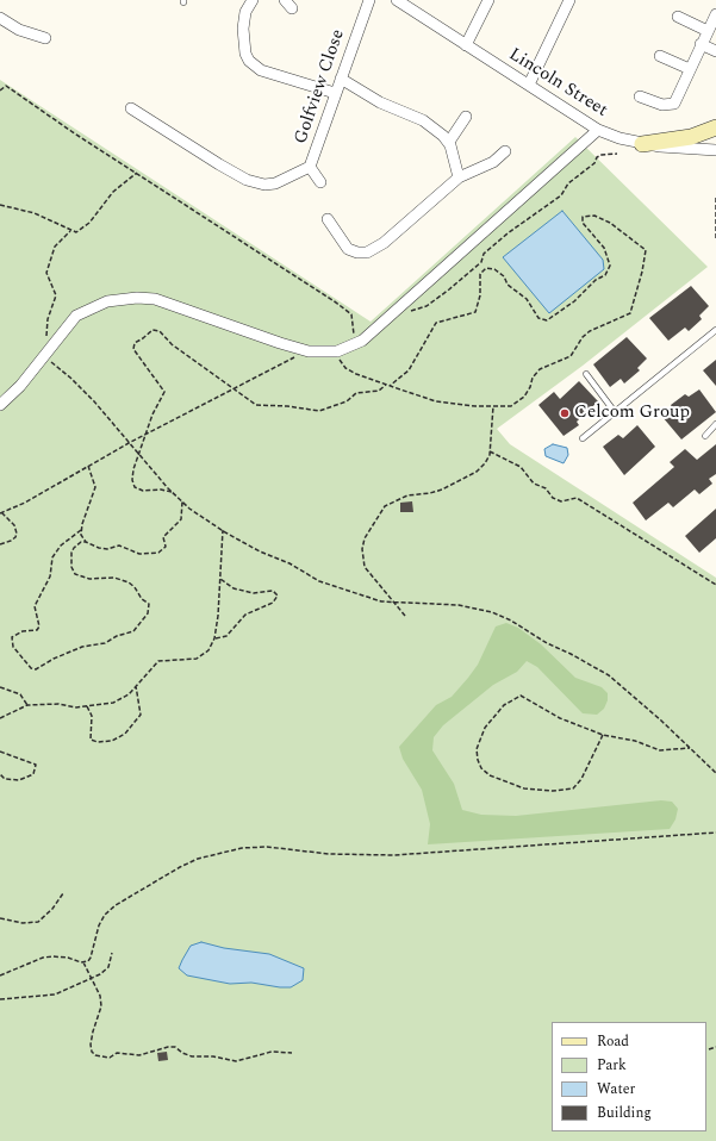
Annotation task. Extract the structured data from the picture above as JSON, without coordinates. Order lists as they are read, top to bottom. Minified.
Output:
{"streets":{"street":["Lincoln Street","Golfview Close"]},"places":["Celcom Group"],"legend":["Road","Park","Water","Building"]}
